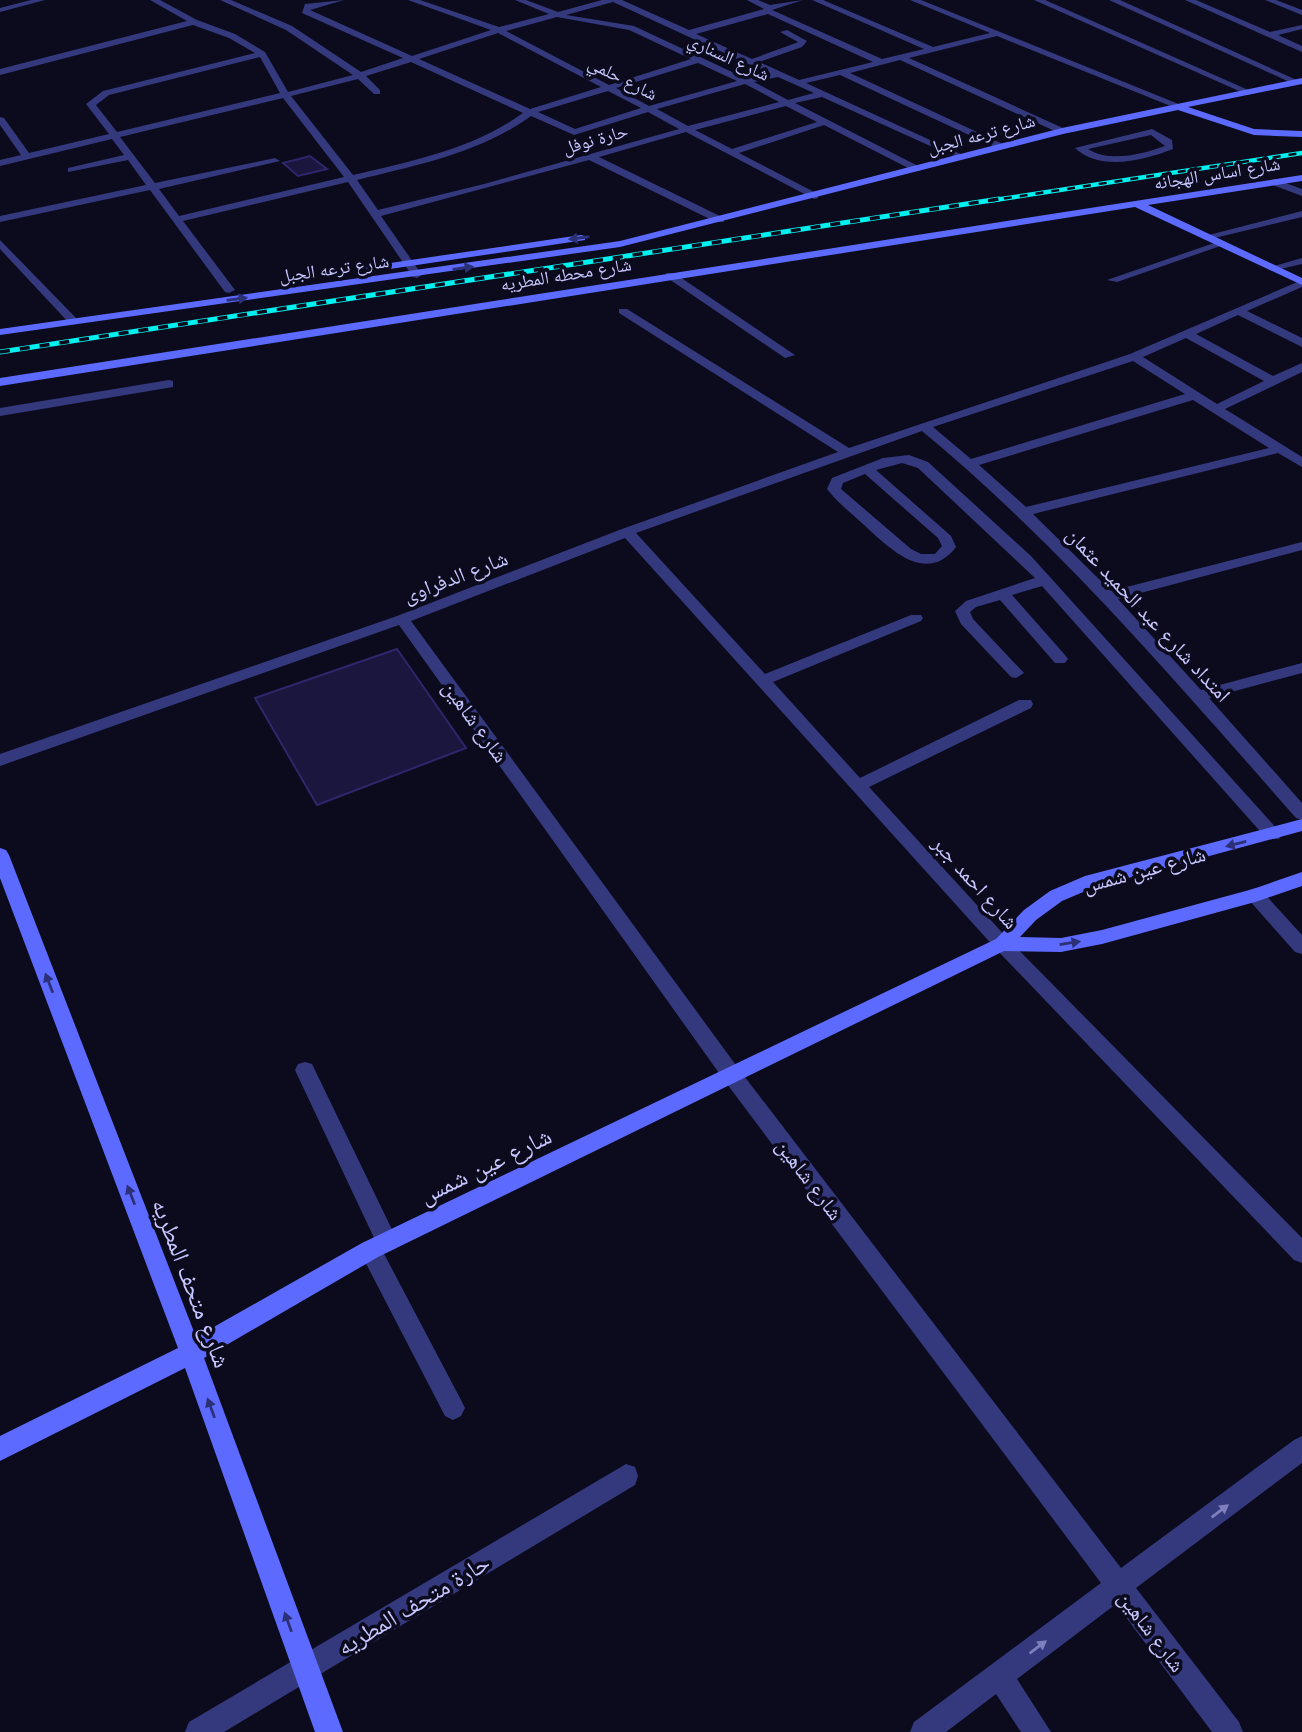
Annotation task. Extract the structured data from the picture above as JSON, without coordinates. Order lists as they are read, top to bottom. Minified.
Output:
{"streets":{"street":["شارع السناري","شارع حلمي","شارع ترعه الجبل","حارة نوفل","شارع اساس الهجانه","شارع محطه المطريه","شارع الدفراوى","امتداد شارع عبد الحميد عثمان","شارع شاهين","شارع عين شمس","شارع احمد جبر","شارع متحف المطريه","حارة متحف المطريه"]},"crossings":[["شارع السناري","شارع ترعه الجبل"],["شارع السناري","حارة نوفل"],["شارع حلمي","شارع ترعه الجبل"],["شارع حلمي","حارة نوفل"],["شارع اساس الهجانه","شارع محطه المطريه"],["شارع الدفراوى","امتداد شارع عبد الحميد عثمان"],["شارع الدفراوى","شارع شاهين"],["شارع الدفراوى","شارع احمد جبر"],["شارع شاهين","شارع عين شمس"],["شارع عين شمس","شارع احمد جبر"],["شارع عين شمس","شارع متحف المطريه"],["شارع متحف المطريه","حارة متحف المطريه"]],"one_way":["شارع متحف المطريه"]}
